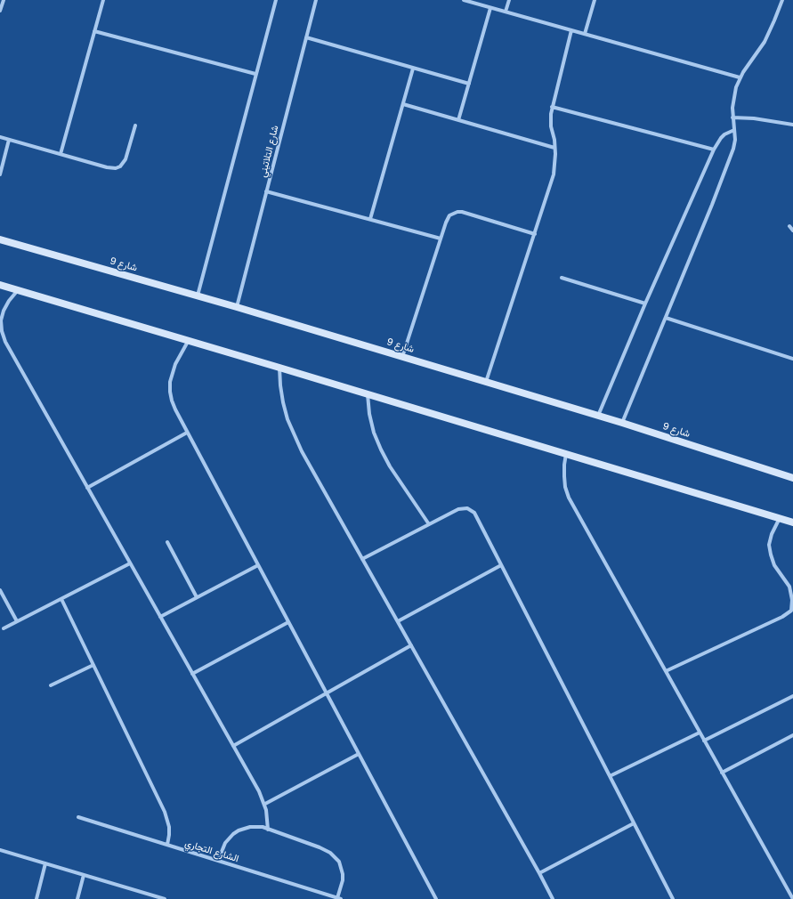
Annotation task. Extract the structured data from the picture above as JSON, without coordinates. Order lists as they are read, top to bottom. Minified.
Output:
{"streets":{"main road":["شارع 9"],"street":["شارع التلاتيني","الشارع التجاري"]},"crossings":[["شارع التلاتيني","شارع 9"]]}
